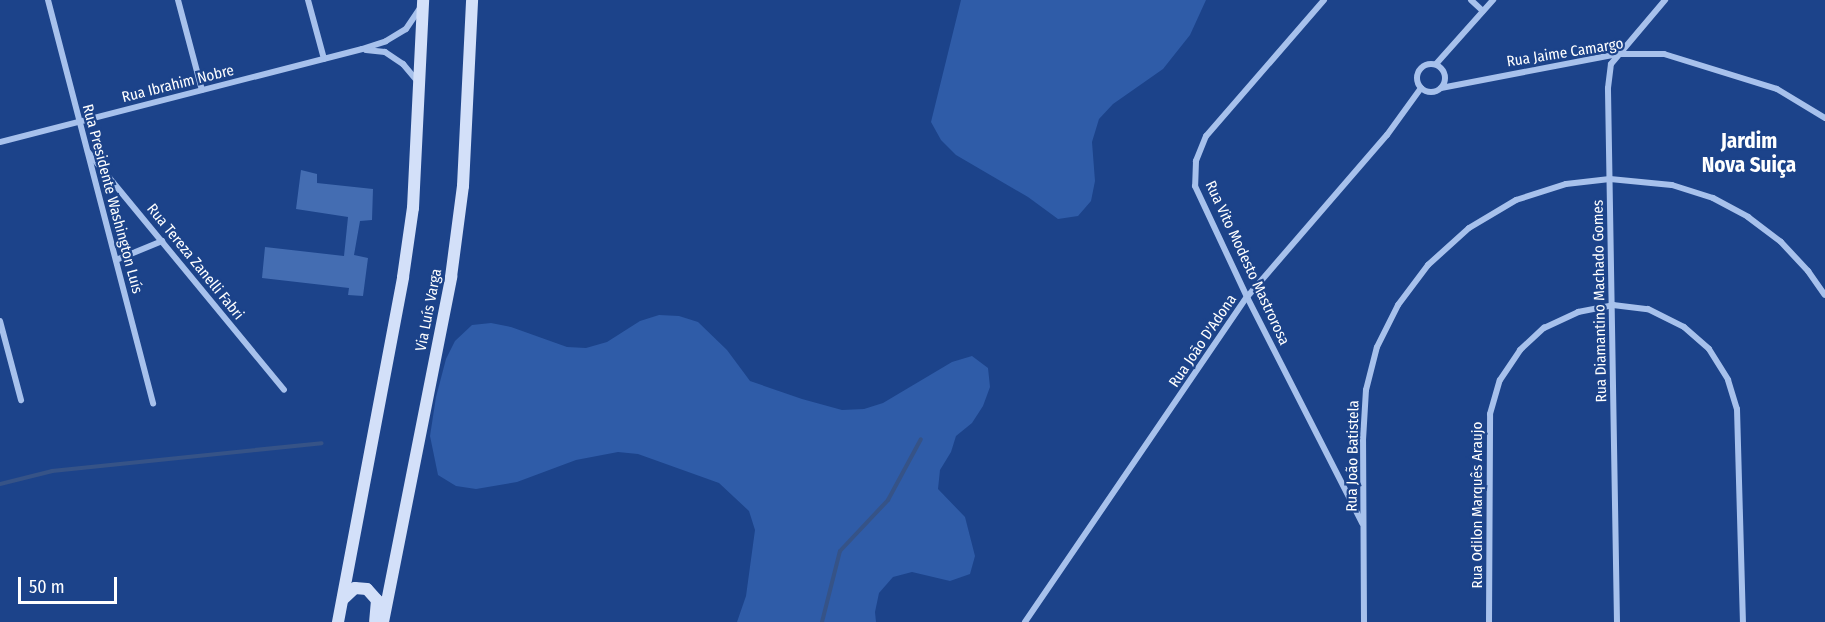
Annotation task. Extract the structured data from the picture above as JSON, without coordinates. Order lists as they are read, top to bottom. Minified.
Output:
{"streets":{"main road":["Via Luís Varga"],"street":["Rua Jaime Camargo","Rua Ibrahim Nobre","Rua Presidente Washington Luís","Rua Tereza Zanelli Fabri","Rua Vito Modesto Mastrorosa","Rua Diamantino Machado Gomes","Rua João D'Adona","Rua João Batistela","Rua Odilon Marquês Araujo"]},"crossings":[["Rua Jaime Camargo","Rua Diamantino Machado Gomes"],["Rua Jaime Camargo","Rua João D'Adona"],["Rua Ibrahim Nobre","Rua Presidente Washington Luís"],["Rua Ibrahim Nobre","Via Luís Varga"],["Rua Presidente Washington Luís","Rua Tereza Zanelli Fabri"],["Rua Vito Modesto Mastrorosa","Rua João D'Adona"],["Rua Vito Modesto Mastrorosa","Rua João Batistela"],["Rua Diamantino Machado Gomes","Rua João Batistela"],["Rua Diamantino Machado Gomes","Rua Odilon Marquês Araujo"]],"districts":["Jardim Nova Suiça"],"scale_bar":"50 m"}
